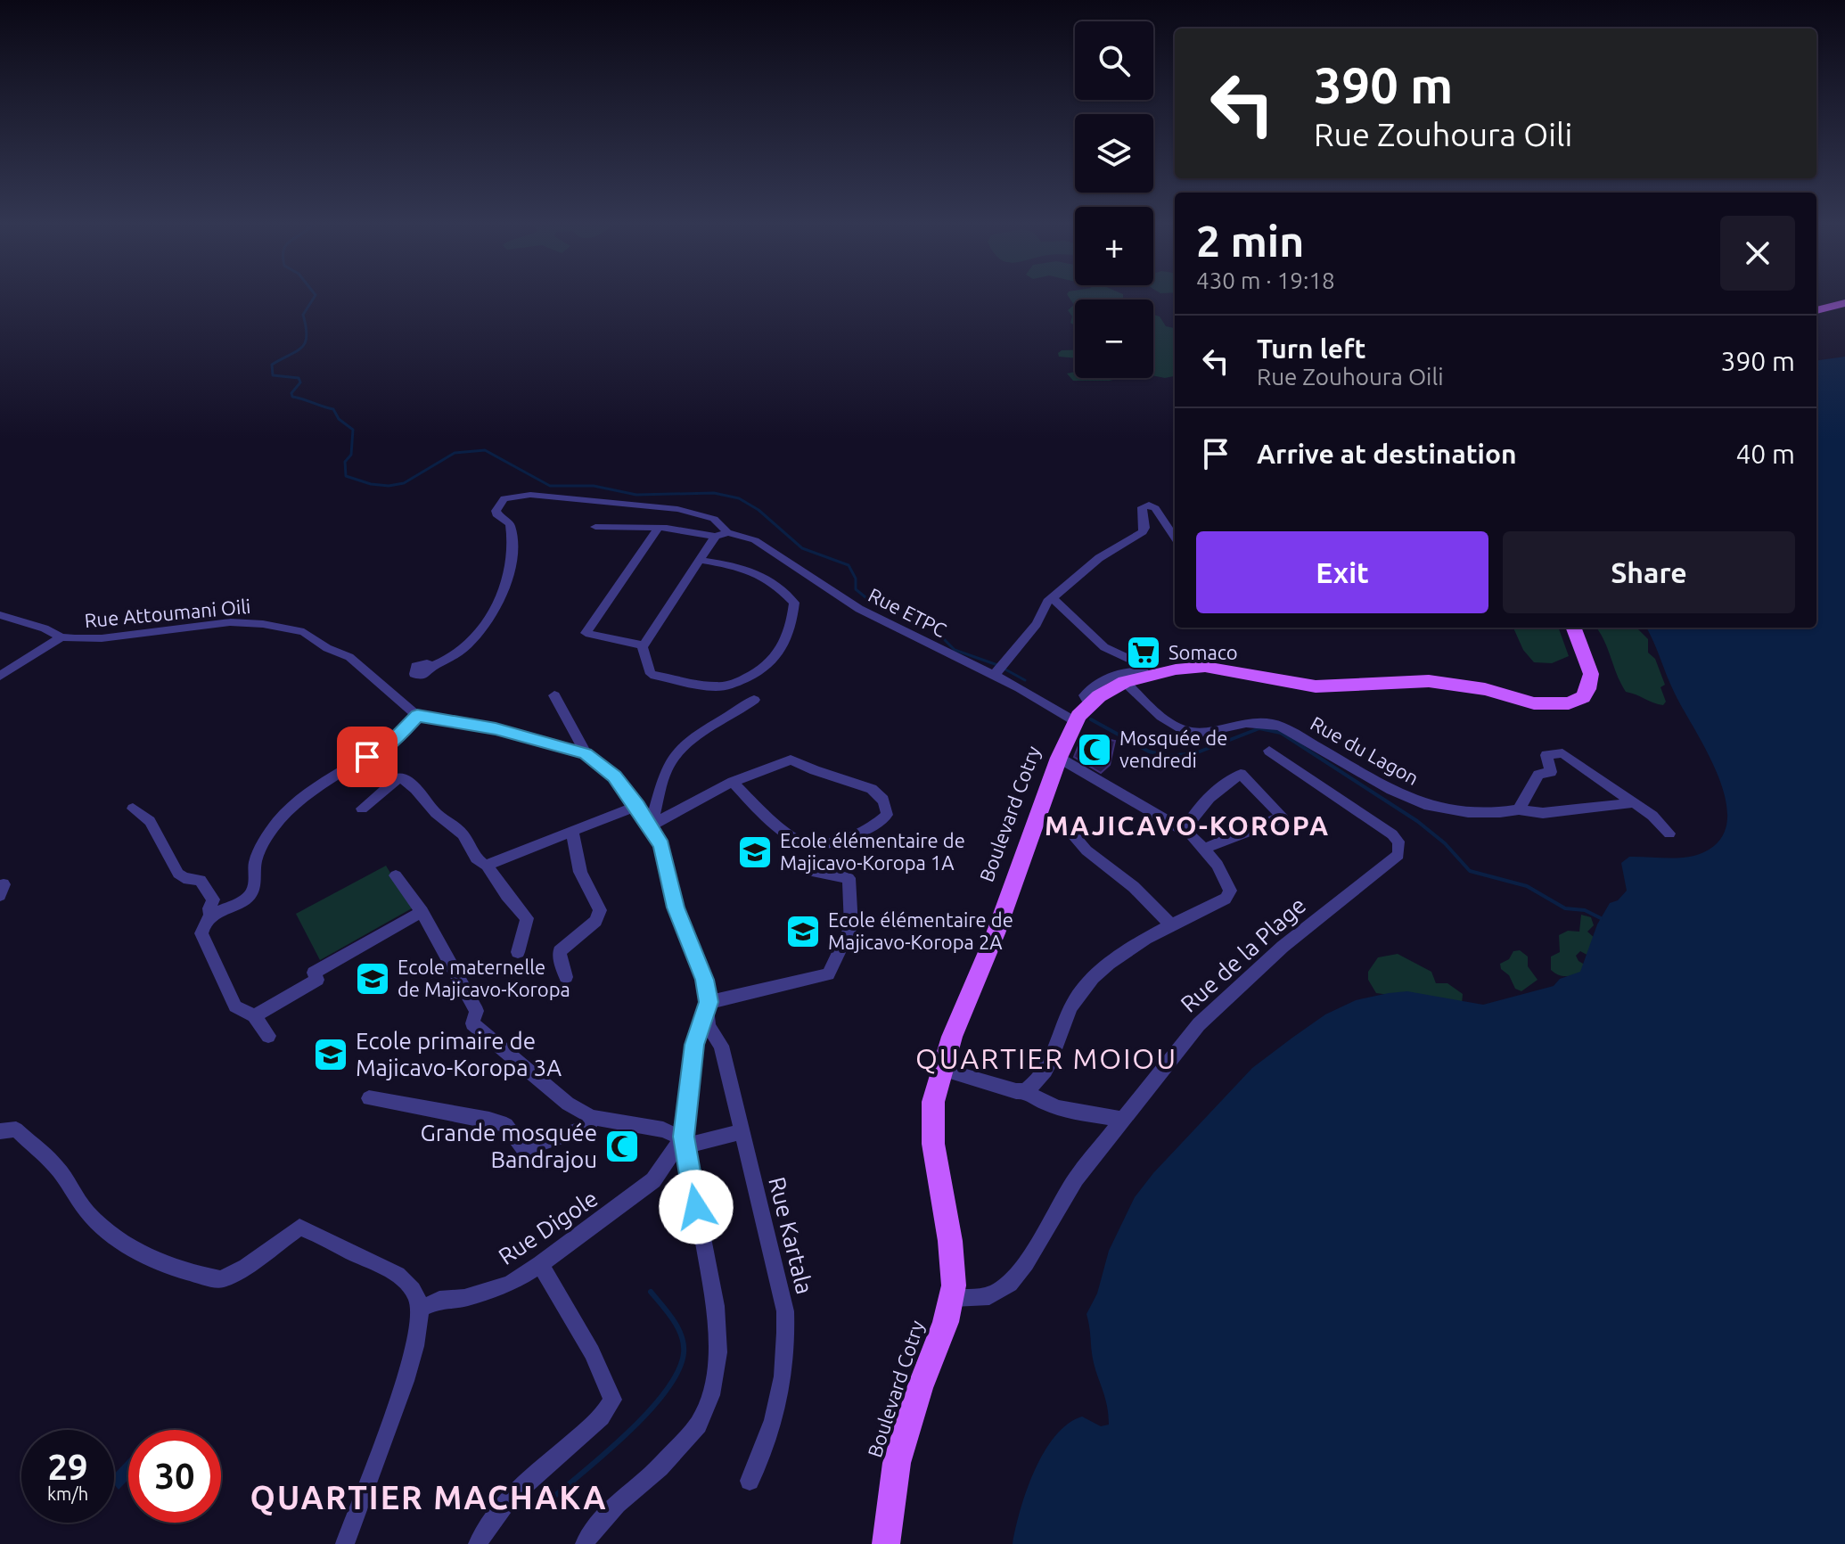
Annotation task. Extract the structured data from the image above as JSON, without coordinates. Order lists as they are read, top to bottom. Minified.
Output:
{"streets":{"main road":["Boulevard Cotry"],"street":["Rue ETPC","Rue Attoumani Oili","Rue du Lagon","Rue de la Plage","Rue Digole","Rue Kartala"]},"crossings":[["Rue ETPC","Boulevard Cotry"],["Rue du Lagon","Boulevard Cotry"],["Boulevard Cotry","Rue de la Plage"]],"districts":["MAJICAVO-KOROPA","QUARTIER MOIOU","QUARTIER MACHAKA"],"places":{"supermarket":["Somaco"],"mosque":["Mosquée de vendredi","Grande mosquée Bandrajou"],"school or university":["Ecole élémentaire de Majicavo-Koropa 1A","Ecole élémentaire de Majicavo-Koropa 2A","Ecole maternelle de Majicavo-Koropa","Ecole primaire de Majicavo-Koropa 3A"]},"page":{"map_buttons":["+","−"],"turn":["390 m","Rue Zouhoura Oili"],"heading":["2 min","430 m · 19:18"],"list":[{"name":"Turn left","note":"Rue Zouhoura Oili","value":"390 m"},{"name":"Arrive at destination","value":"40 m"}],"buttons":["Exit","Share"],"speed":"29 km/h","limit":"30"}}
